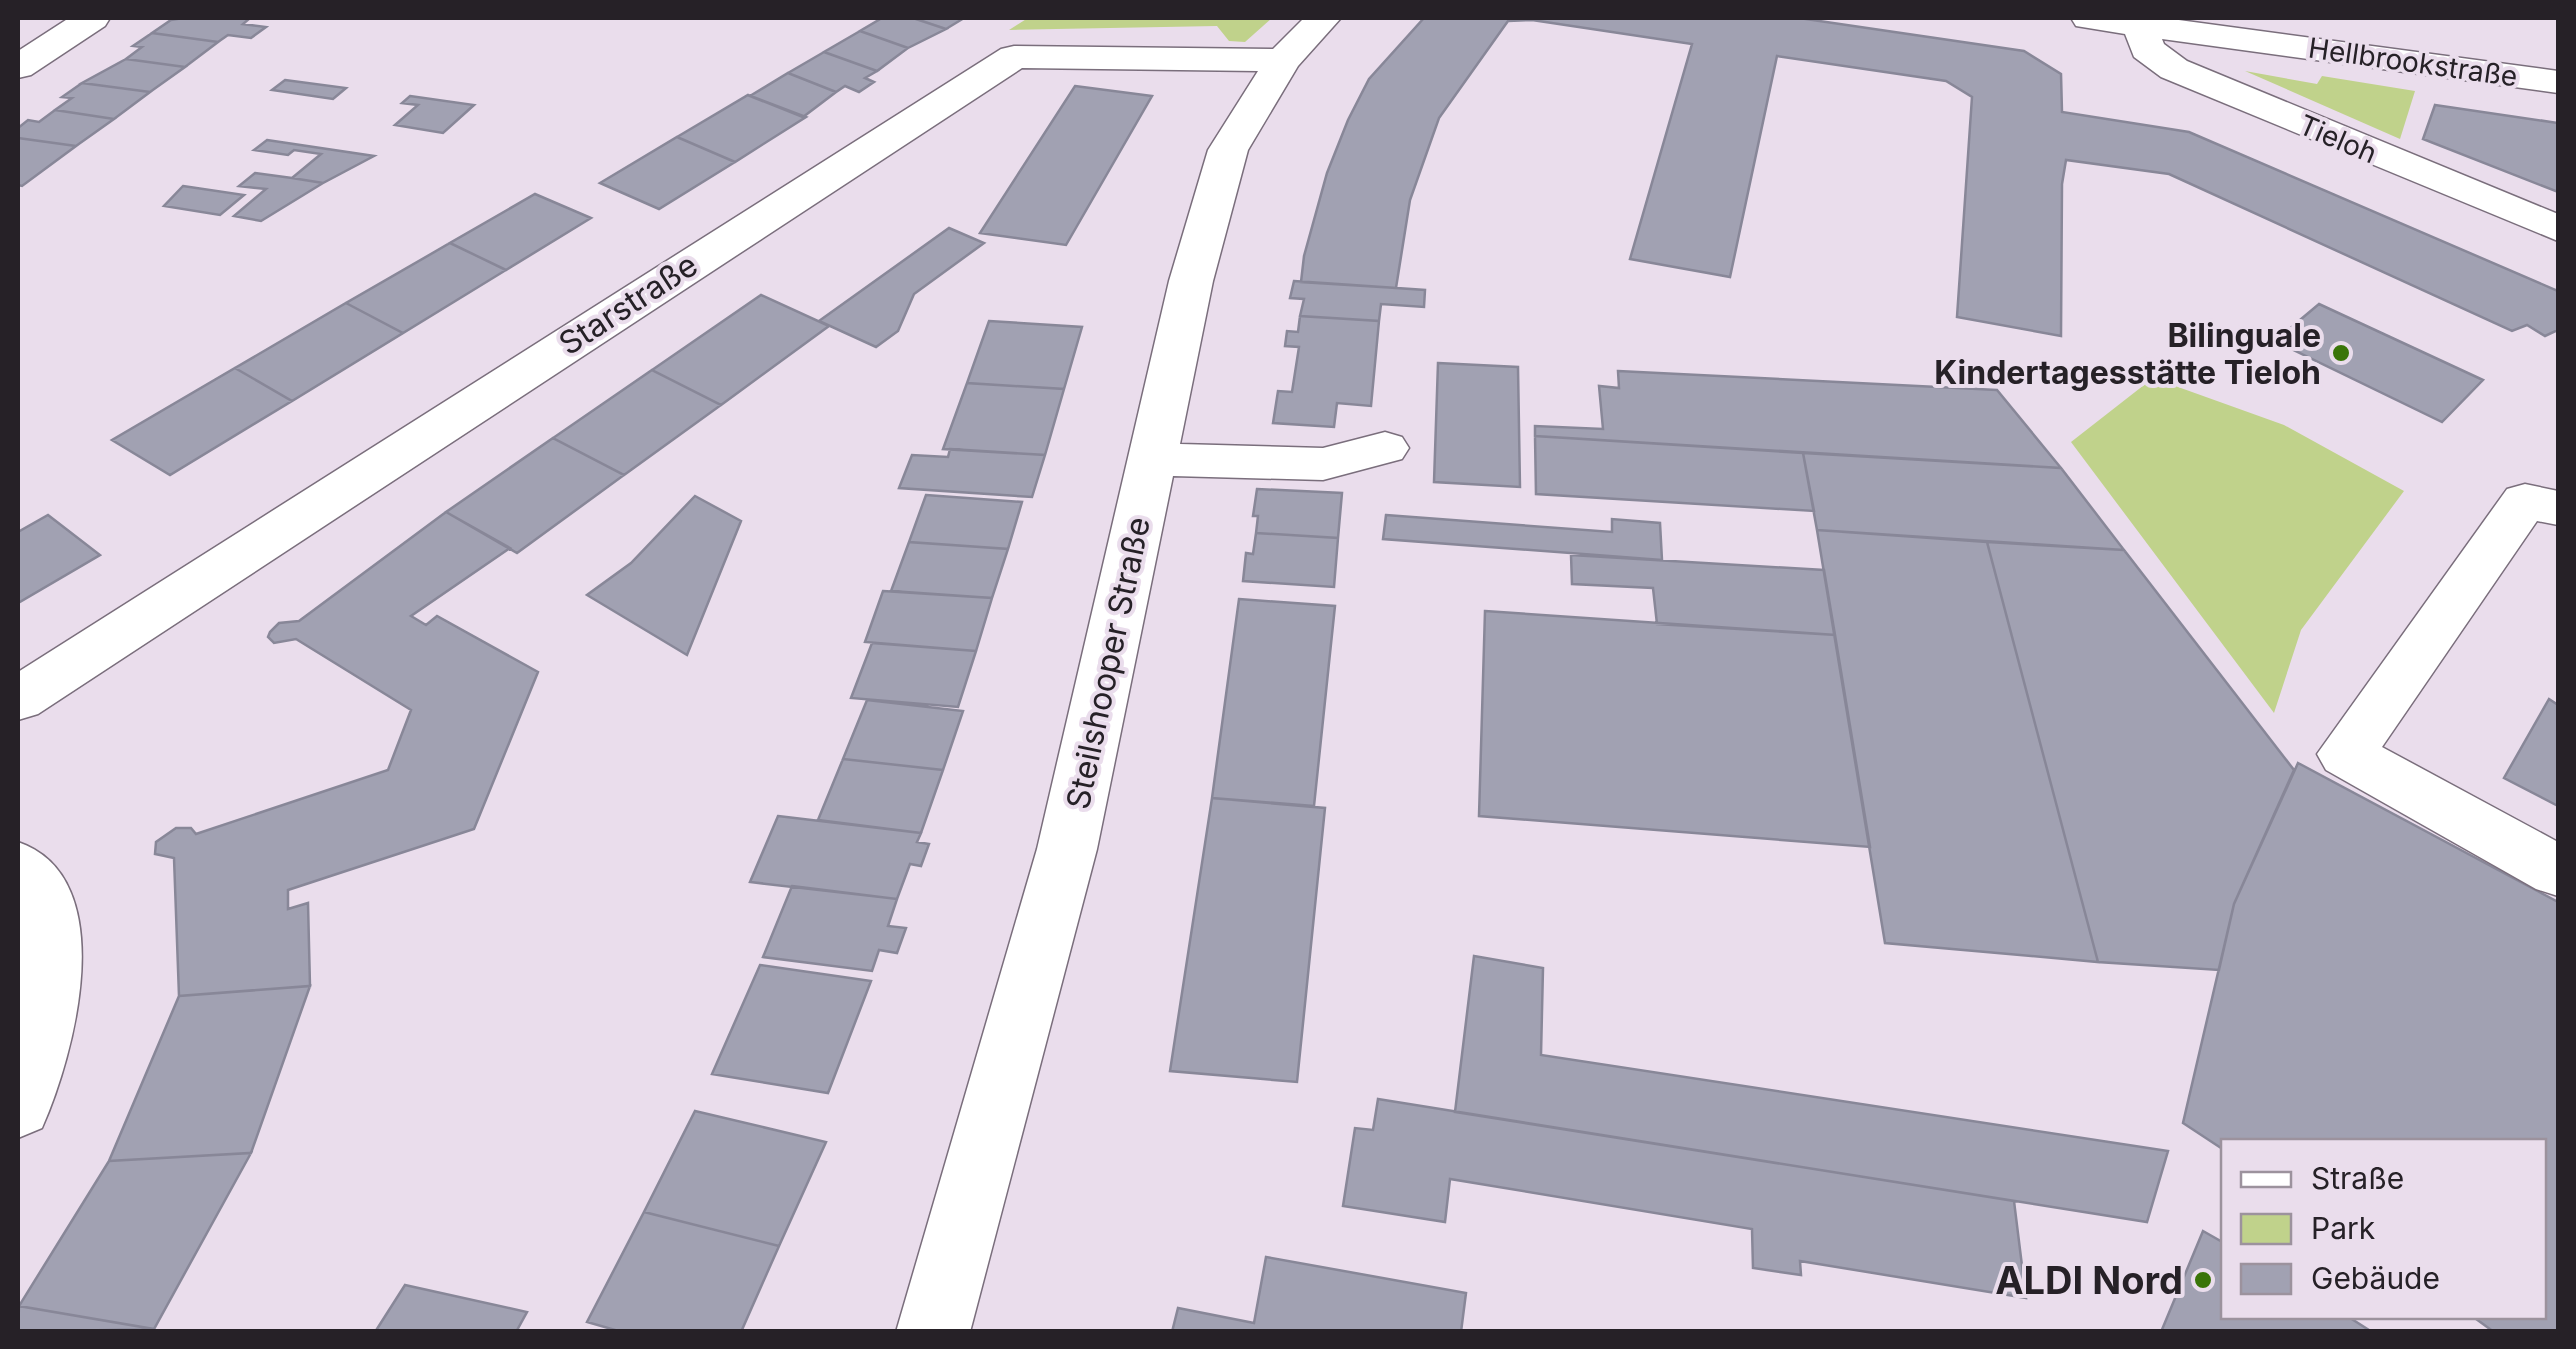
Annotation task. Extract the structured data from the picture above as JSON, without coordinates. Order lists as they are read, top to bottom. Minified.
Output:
{"streets":{"street":["Hellbrookstraße","Tieloh","Starstraße","Steilshooper Straße"]},"crossings":[["Hellbrookstraße","Tieloh"],["Starstraße","Steilshooper Straße"]],"places":["Bilinguale Kindertagesstätte Tieloh","ALDI Nord"],"legend":["Straße","Park","Gebäude"]}
